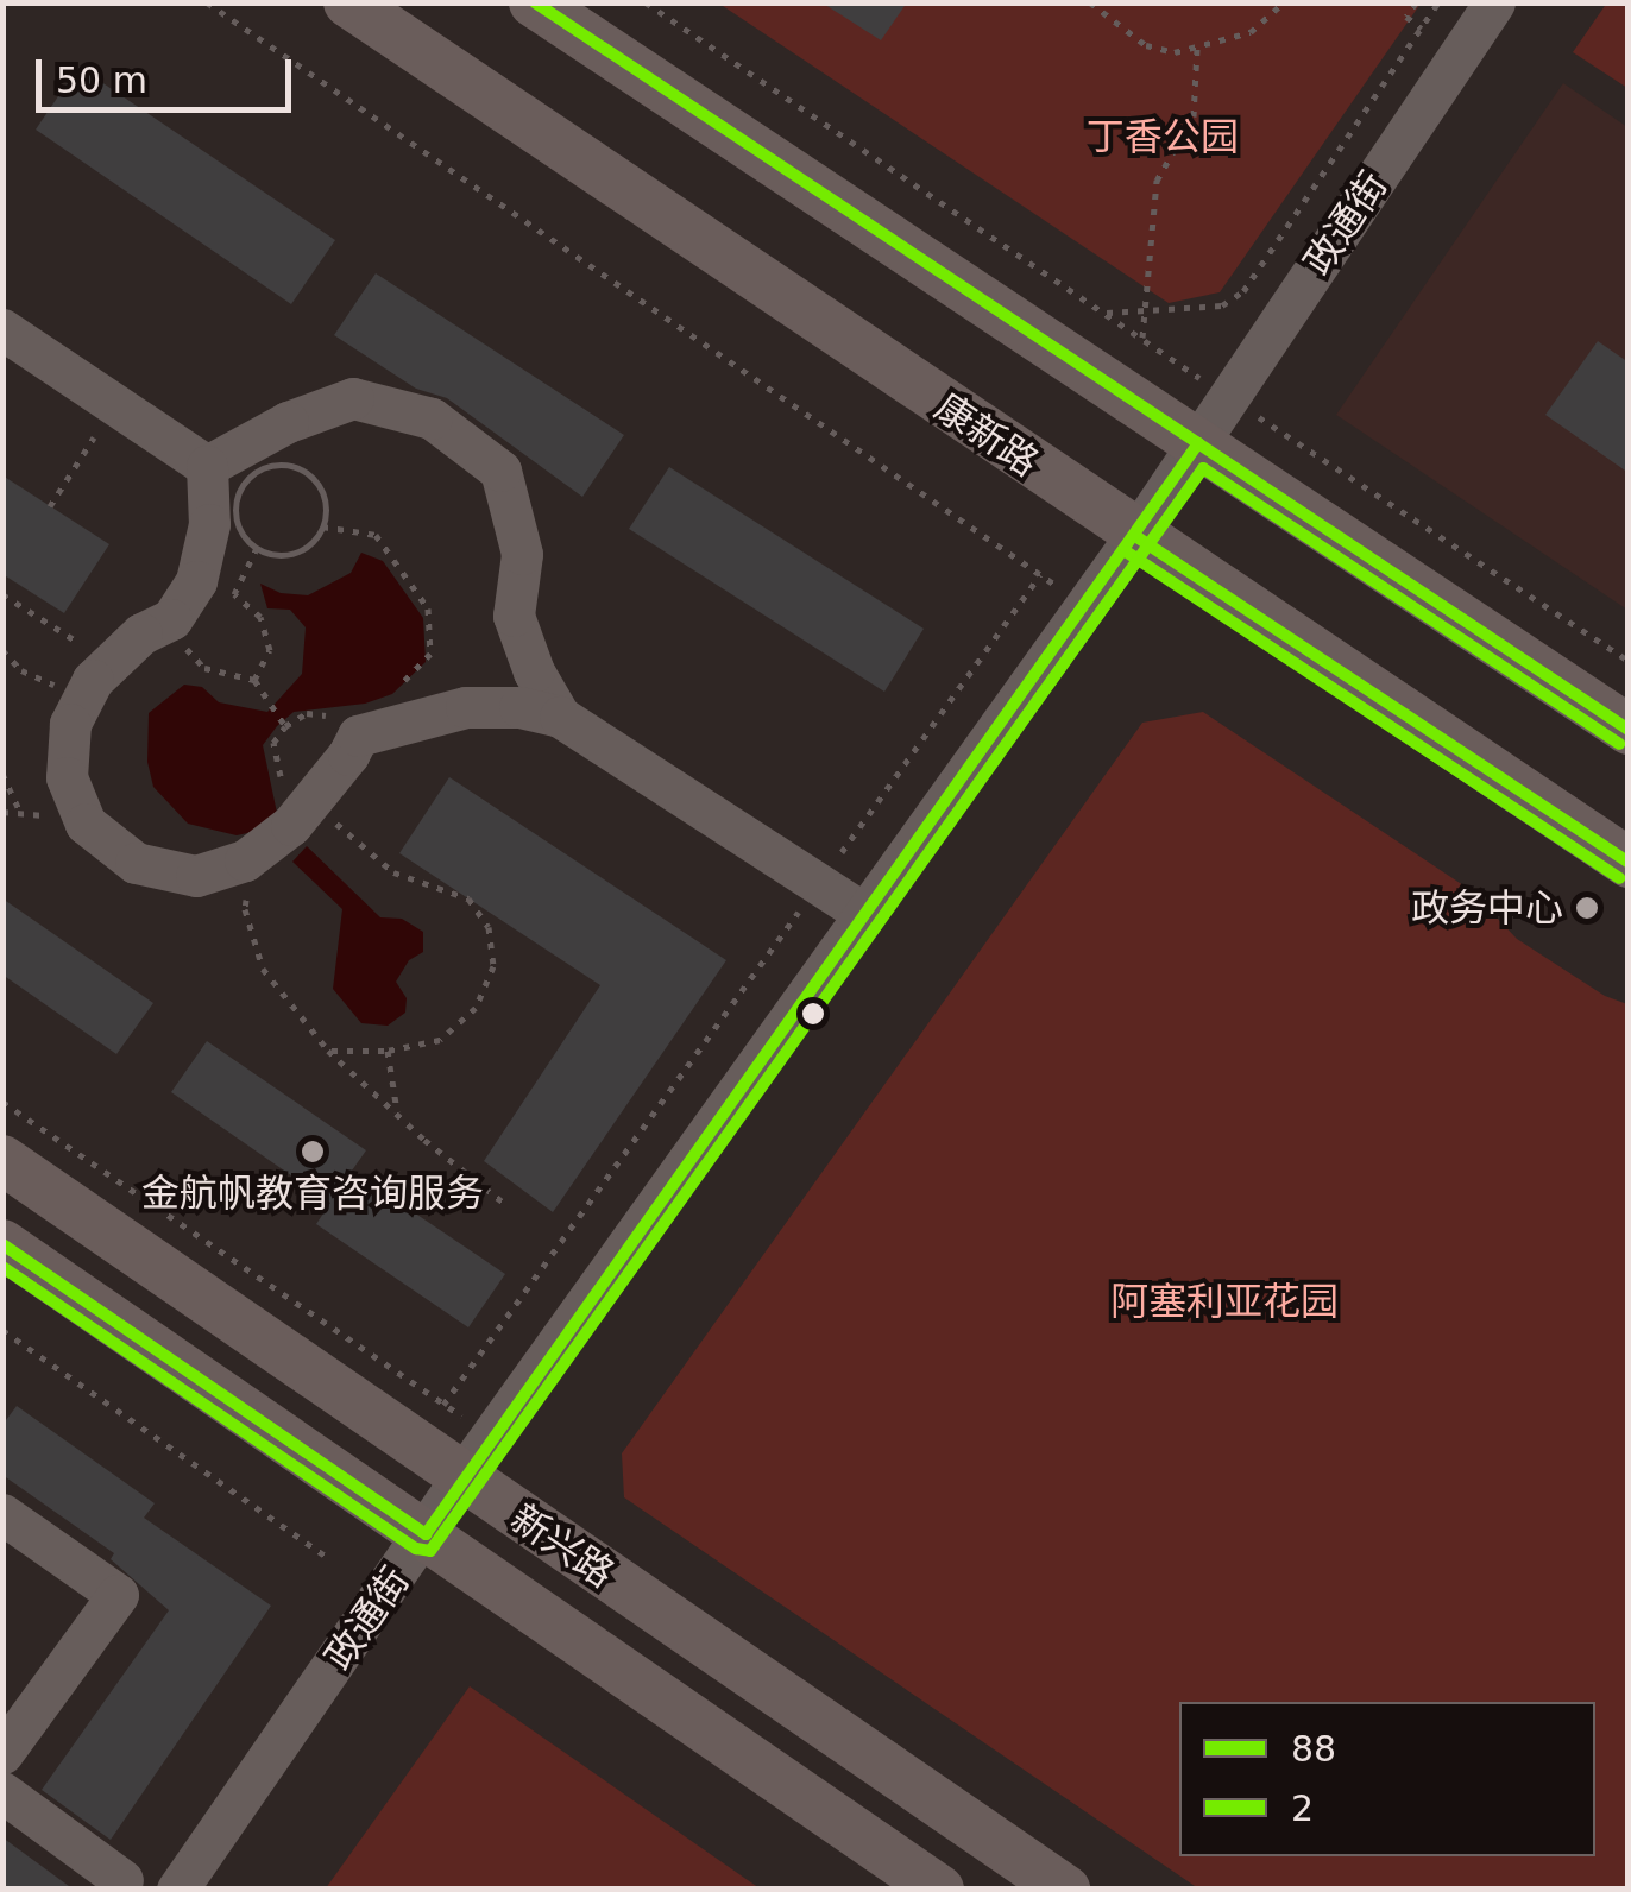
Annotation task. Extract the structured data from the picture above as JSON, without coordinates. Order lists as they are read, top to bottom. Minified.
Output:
{"streets":{"main road":["康新路","新兴路"],"street":["政通街"]},"crossings":[["政通街","康新路"],["政通街","新兴路"]],"parks":["丁香公园","阿塞利亚花园"],"places":["政务中心","金航帆教育咨询服务"],"lines":["transit line 88","transit line 2"],"legend":["88","2"],"scale_bar":"50 m"}
